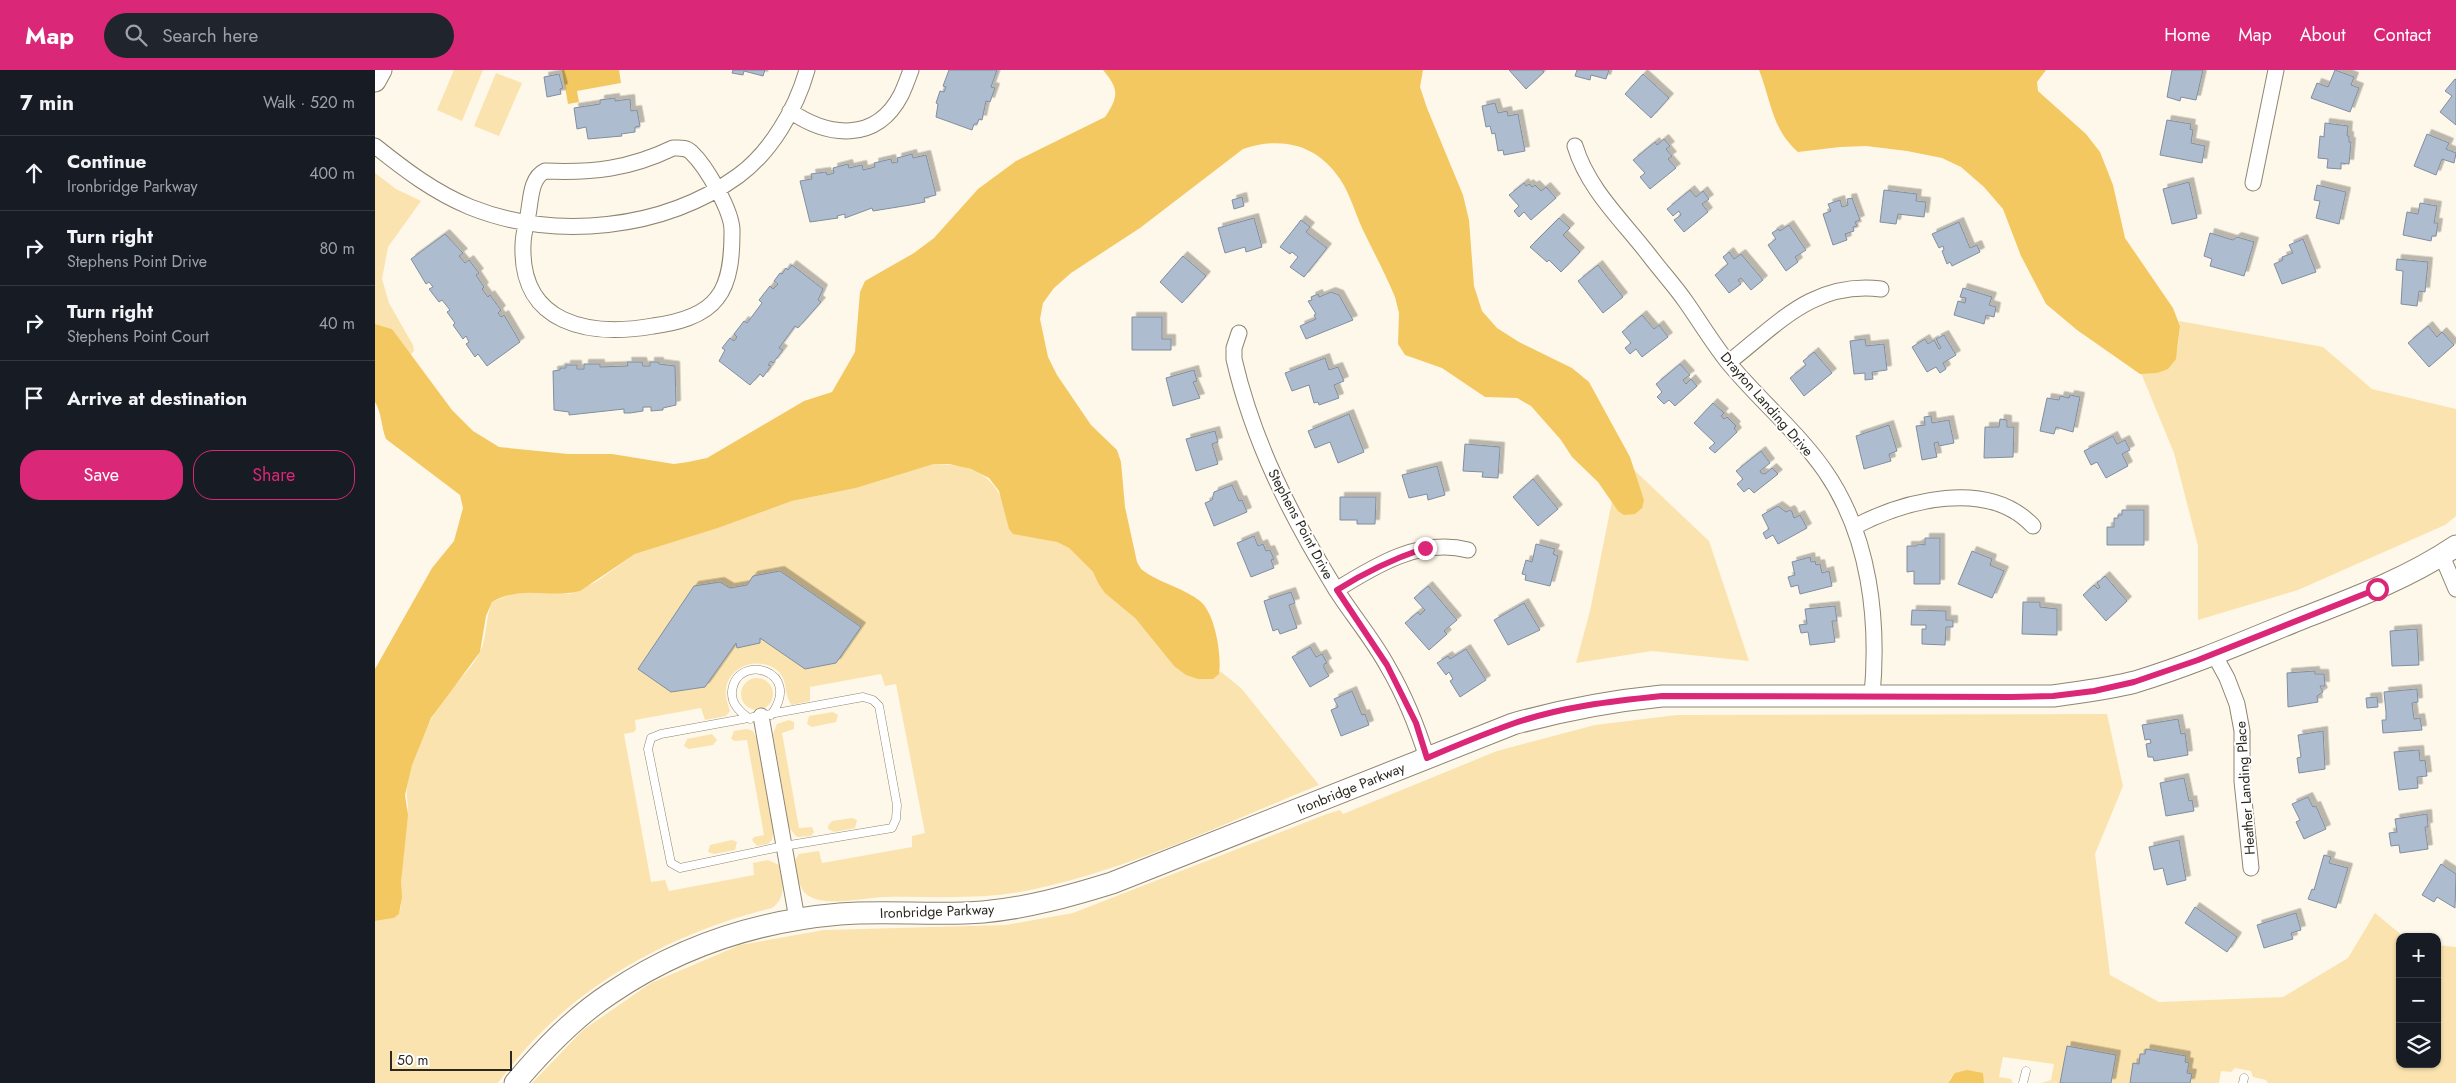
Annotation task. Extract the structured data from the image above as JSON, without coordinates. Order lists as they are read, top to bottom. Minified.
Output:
{"streets":{"street":["Drayton Landing Drive","Stephens Point Drive","Ironbridge Parkway","Heather Landing Place"]},"crossings":[["Drayton Landing Drive","Ironbridge Parkway"],["Stephens Point Drive","Ironbridge Parkway"],["Ironbridge Parkway","Heather Landing Place"]],"scale_bar":"50 m","page":{"header":"Map","search":"Search here","nav":["Home","Map","About","Contact"],"heading":["7 min","Walk · 520 m"],"list":[["Continue","Ironbridge Parkway","400 m"],["Turn right","Stephens Point Drive","80 m"],["Turn right","Stephens Point Court","40 m"],"Arrive at destination"],"buttons":["Save","Share"],"map_buttons":["+","−"],"scale":"50 m"}}
